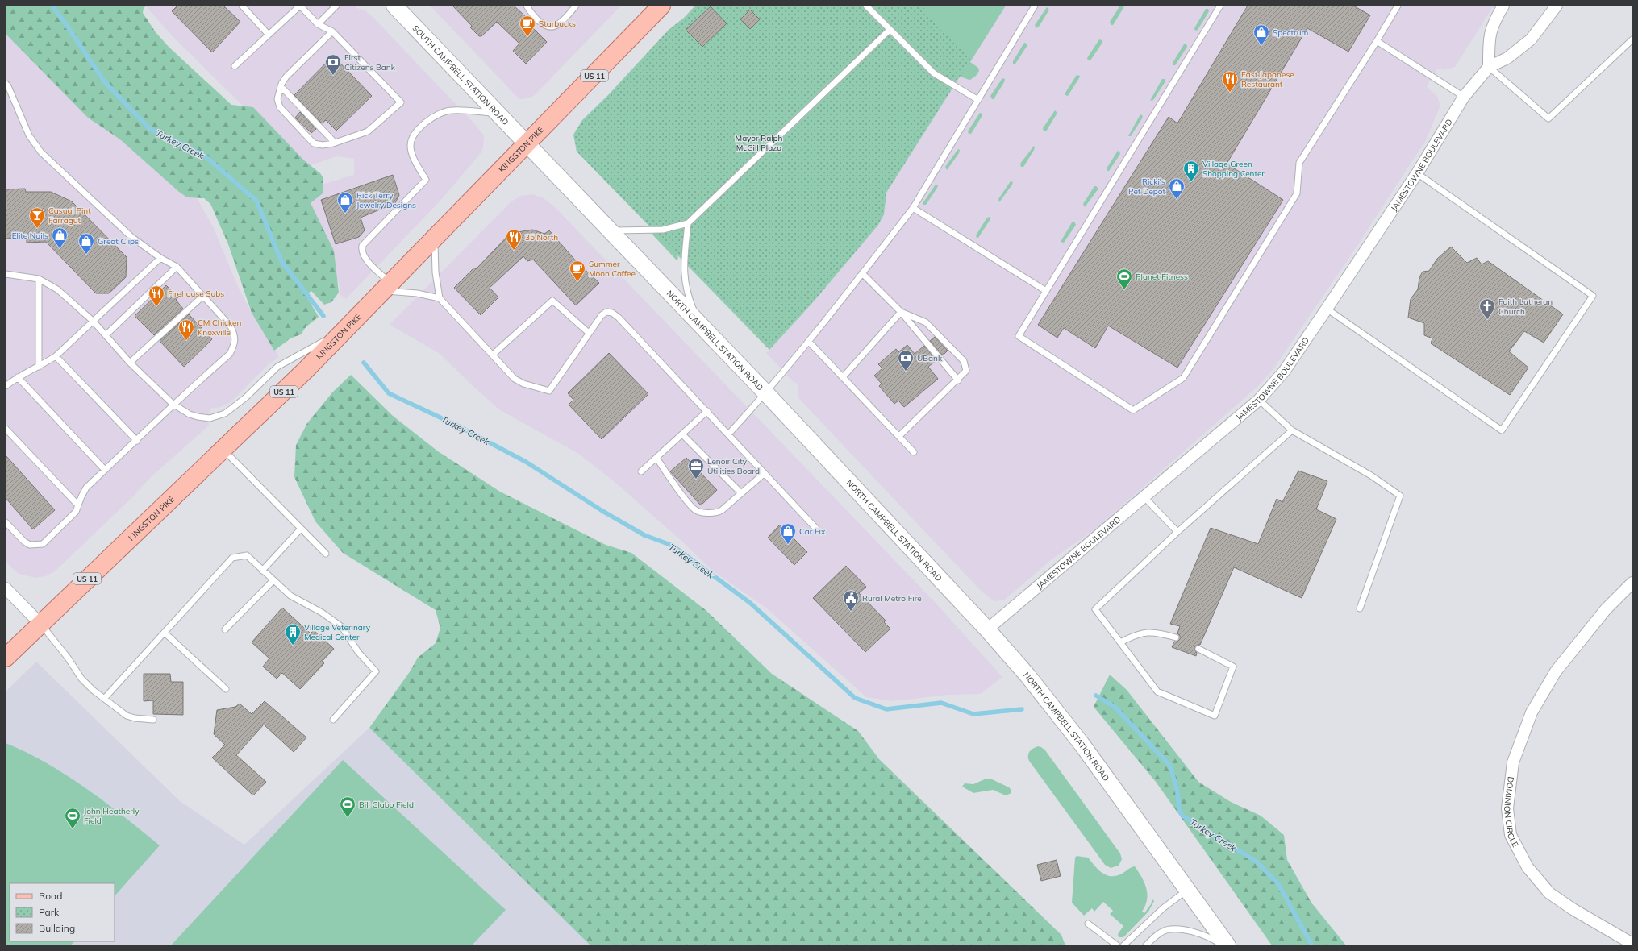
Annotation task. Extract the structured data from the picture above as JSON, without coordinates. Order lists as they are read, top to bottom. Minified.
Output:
{"streets":{"main road":["SOUTH CAMPBELL STATION ROAD","US 11","KINGSTON PIKE","NORTH CAMPBELL STATION ROAD"],"street":["JAMESTOWNE BOULEVARD","DOMINION CIRCLE"]},"crossings":[["SOUTH CAMPBELL STATION ROAD","KINGSTON PIKE"],["SOUTH CAMPBELL STATION ROAD","NORTH CAMPBELL STATION ROAD"],["KINGSTON PIKE","NORTH CAMPBELL STATION ROAD"],["JAMESTOWNE BOULEVARD","NORTH CAMPBELL STATION ROAD"]],"water":["Turkey Creek"],"parks":["Mayor Ralph McGill Plaza"],"places":{"cafe":["Starbucks","Summer Moon Coffee"],"shop":["Spectrum","Ricki's Pet Depot","Rick Terry Jewelry Designs","Elite Nails","Great Clips","Car Fix"],"bank":["First Citizens Bank","UBank"],"restaurant":["East Japanese Restaurant","35 North","Firehouse Subs","CM Chicken Knoxville"],"building":["Village Green Shopping Center","Village Veterinary Medical Center"],"bar":["Casual Pint Farragut"],"sports":["Planet Fitness","Bill Clabo Field","John Heatherly Field"],"church":["Faith Lutheran Church"],"office":["Lenoir City Utilities Board"],"public building":["Rural Metro Fire"]},"legend":["Road","Park","Building"]}
